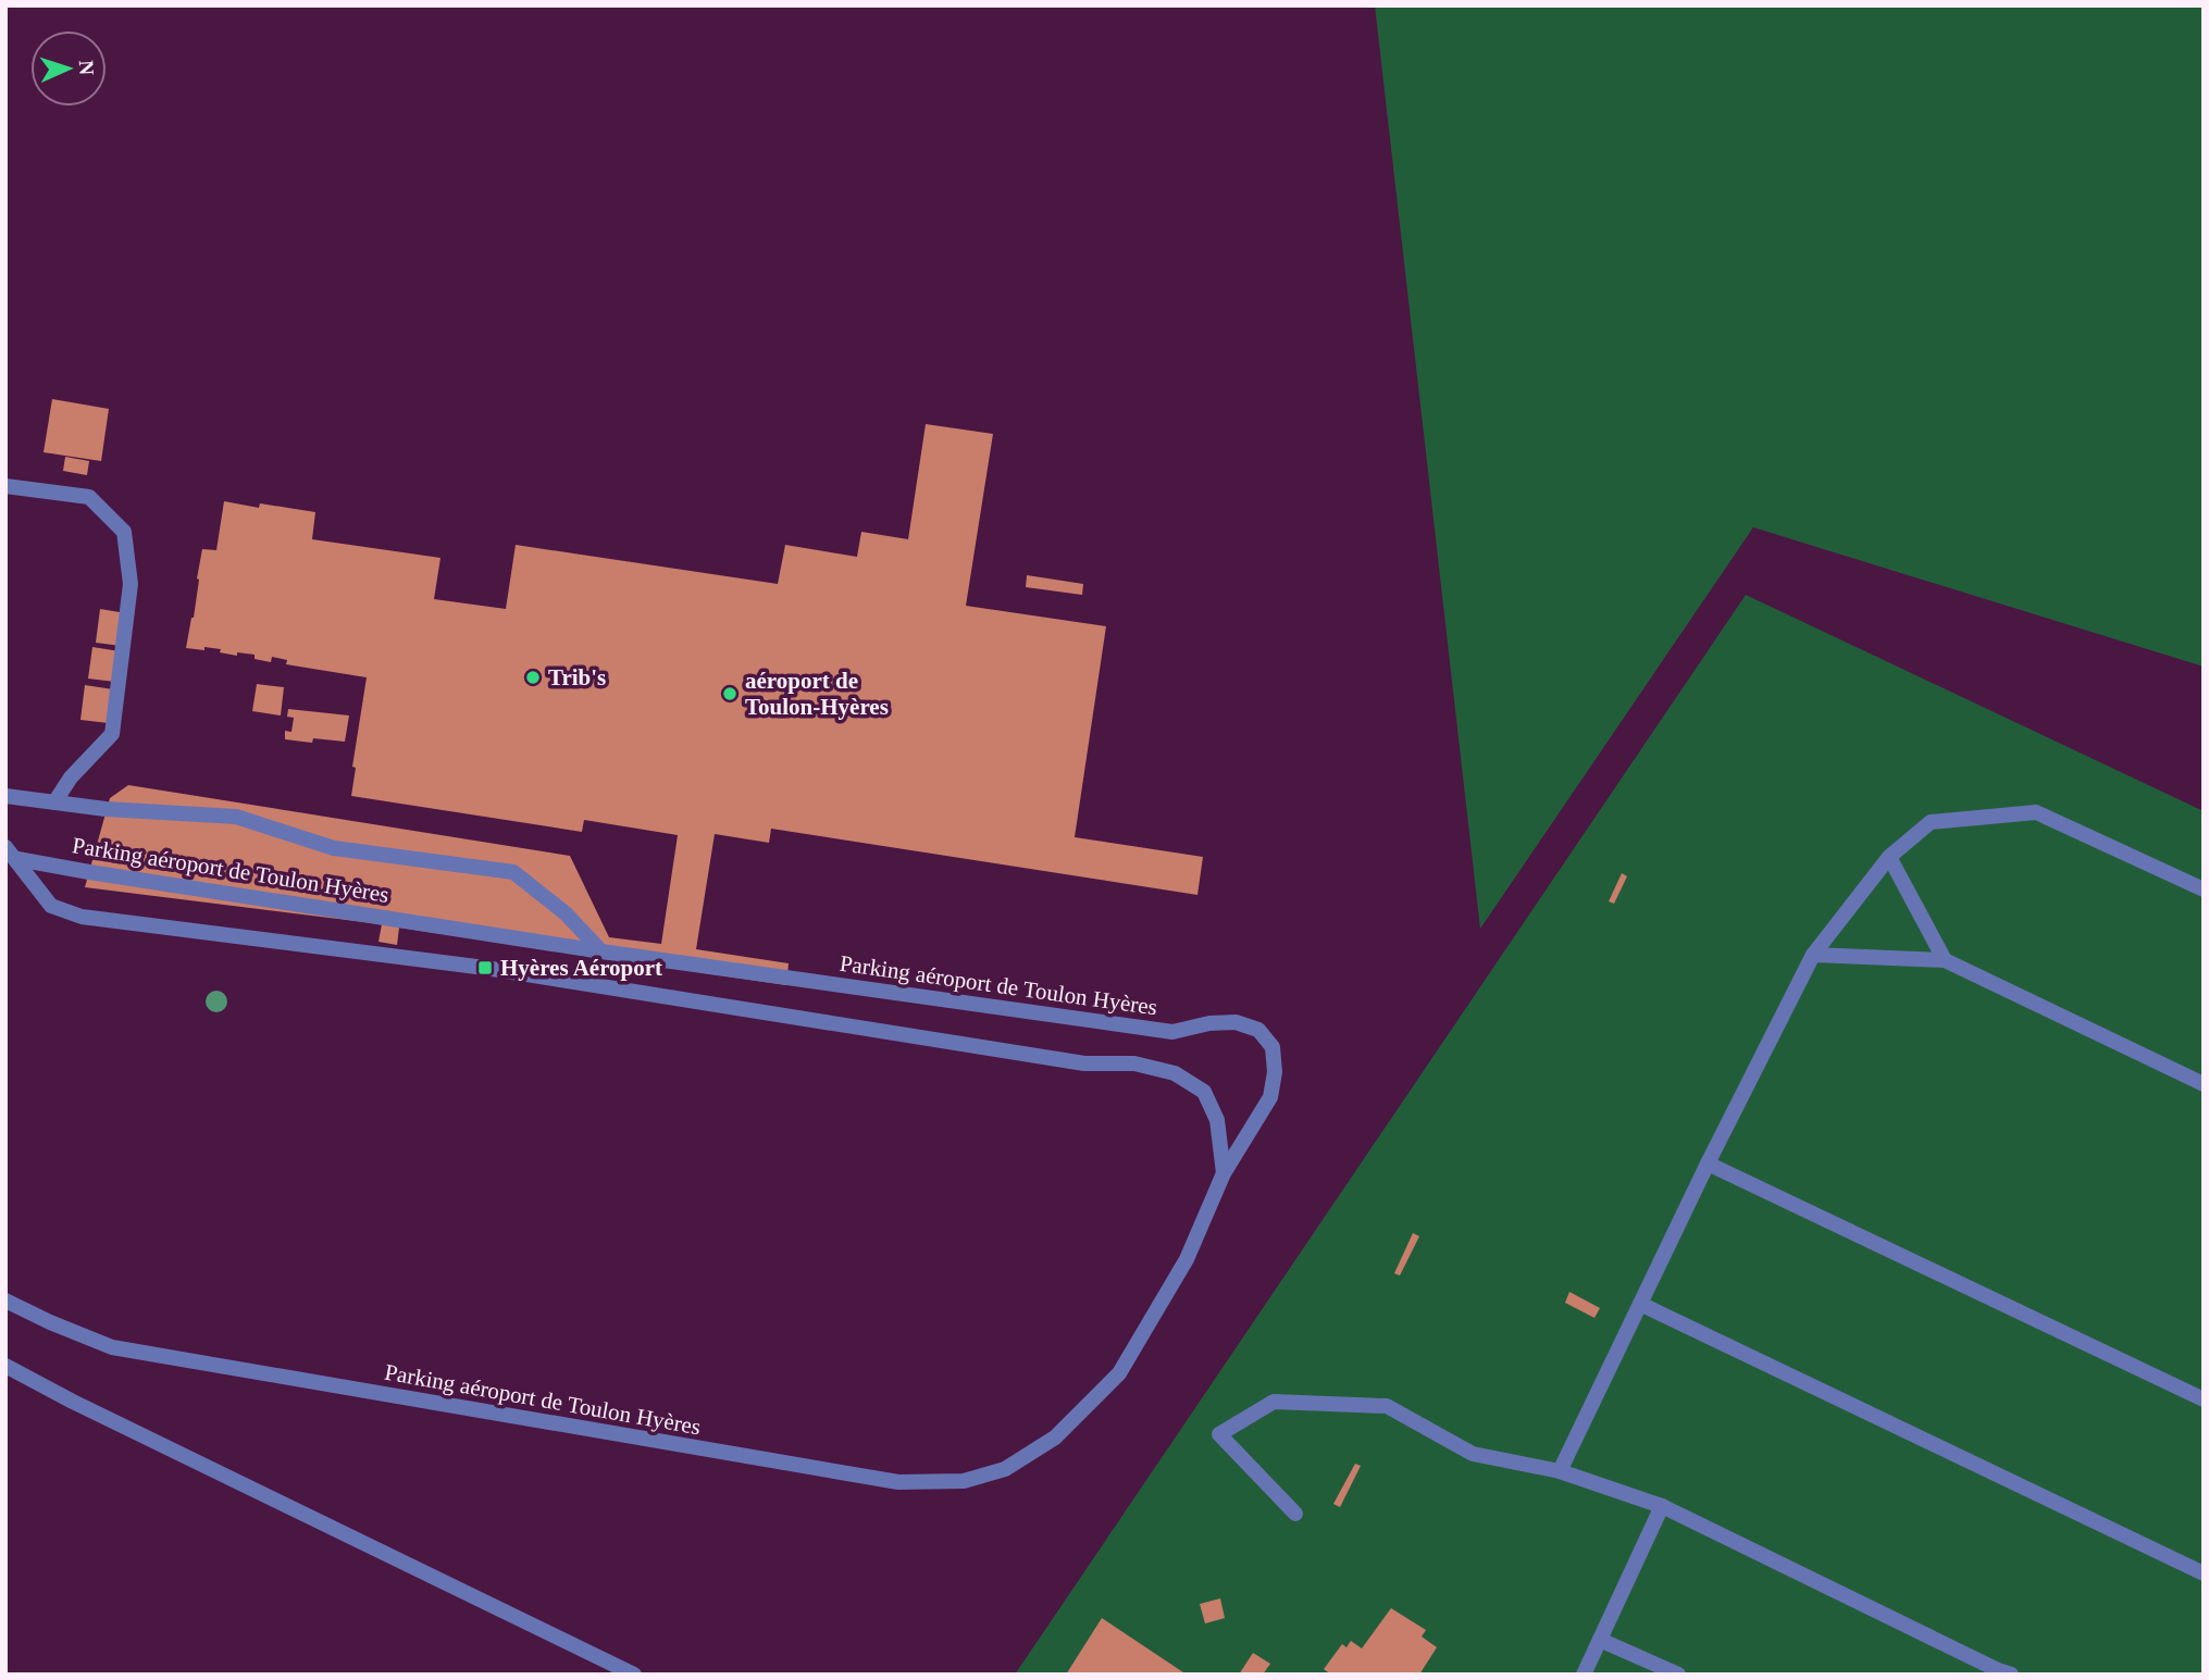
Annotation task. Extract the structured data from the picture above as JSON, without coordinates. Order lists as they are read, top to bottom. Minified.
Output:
{"streets":{"street":["Parking aéroport de Toulon Hyères"]},"places":{"other":["Trib's","aéroport de Toulon-Hyères"],"transit":["Hyères Aéroport"]},"north":"right"}
